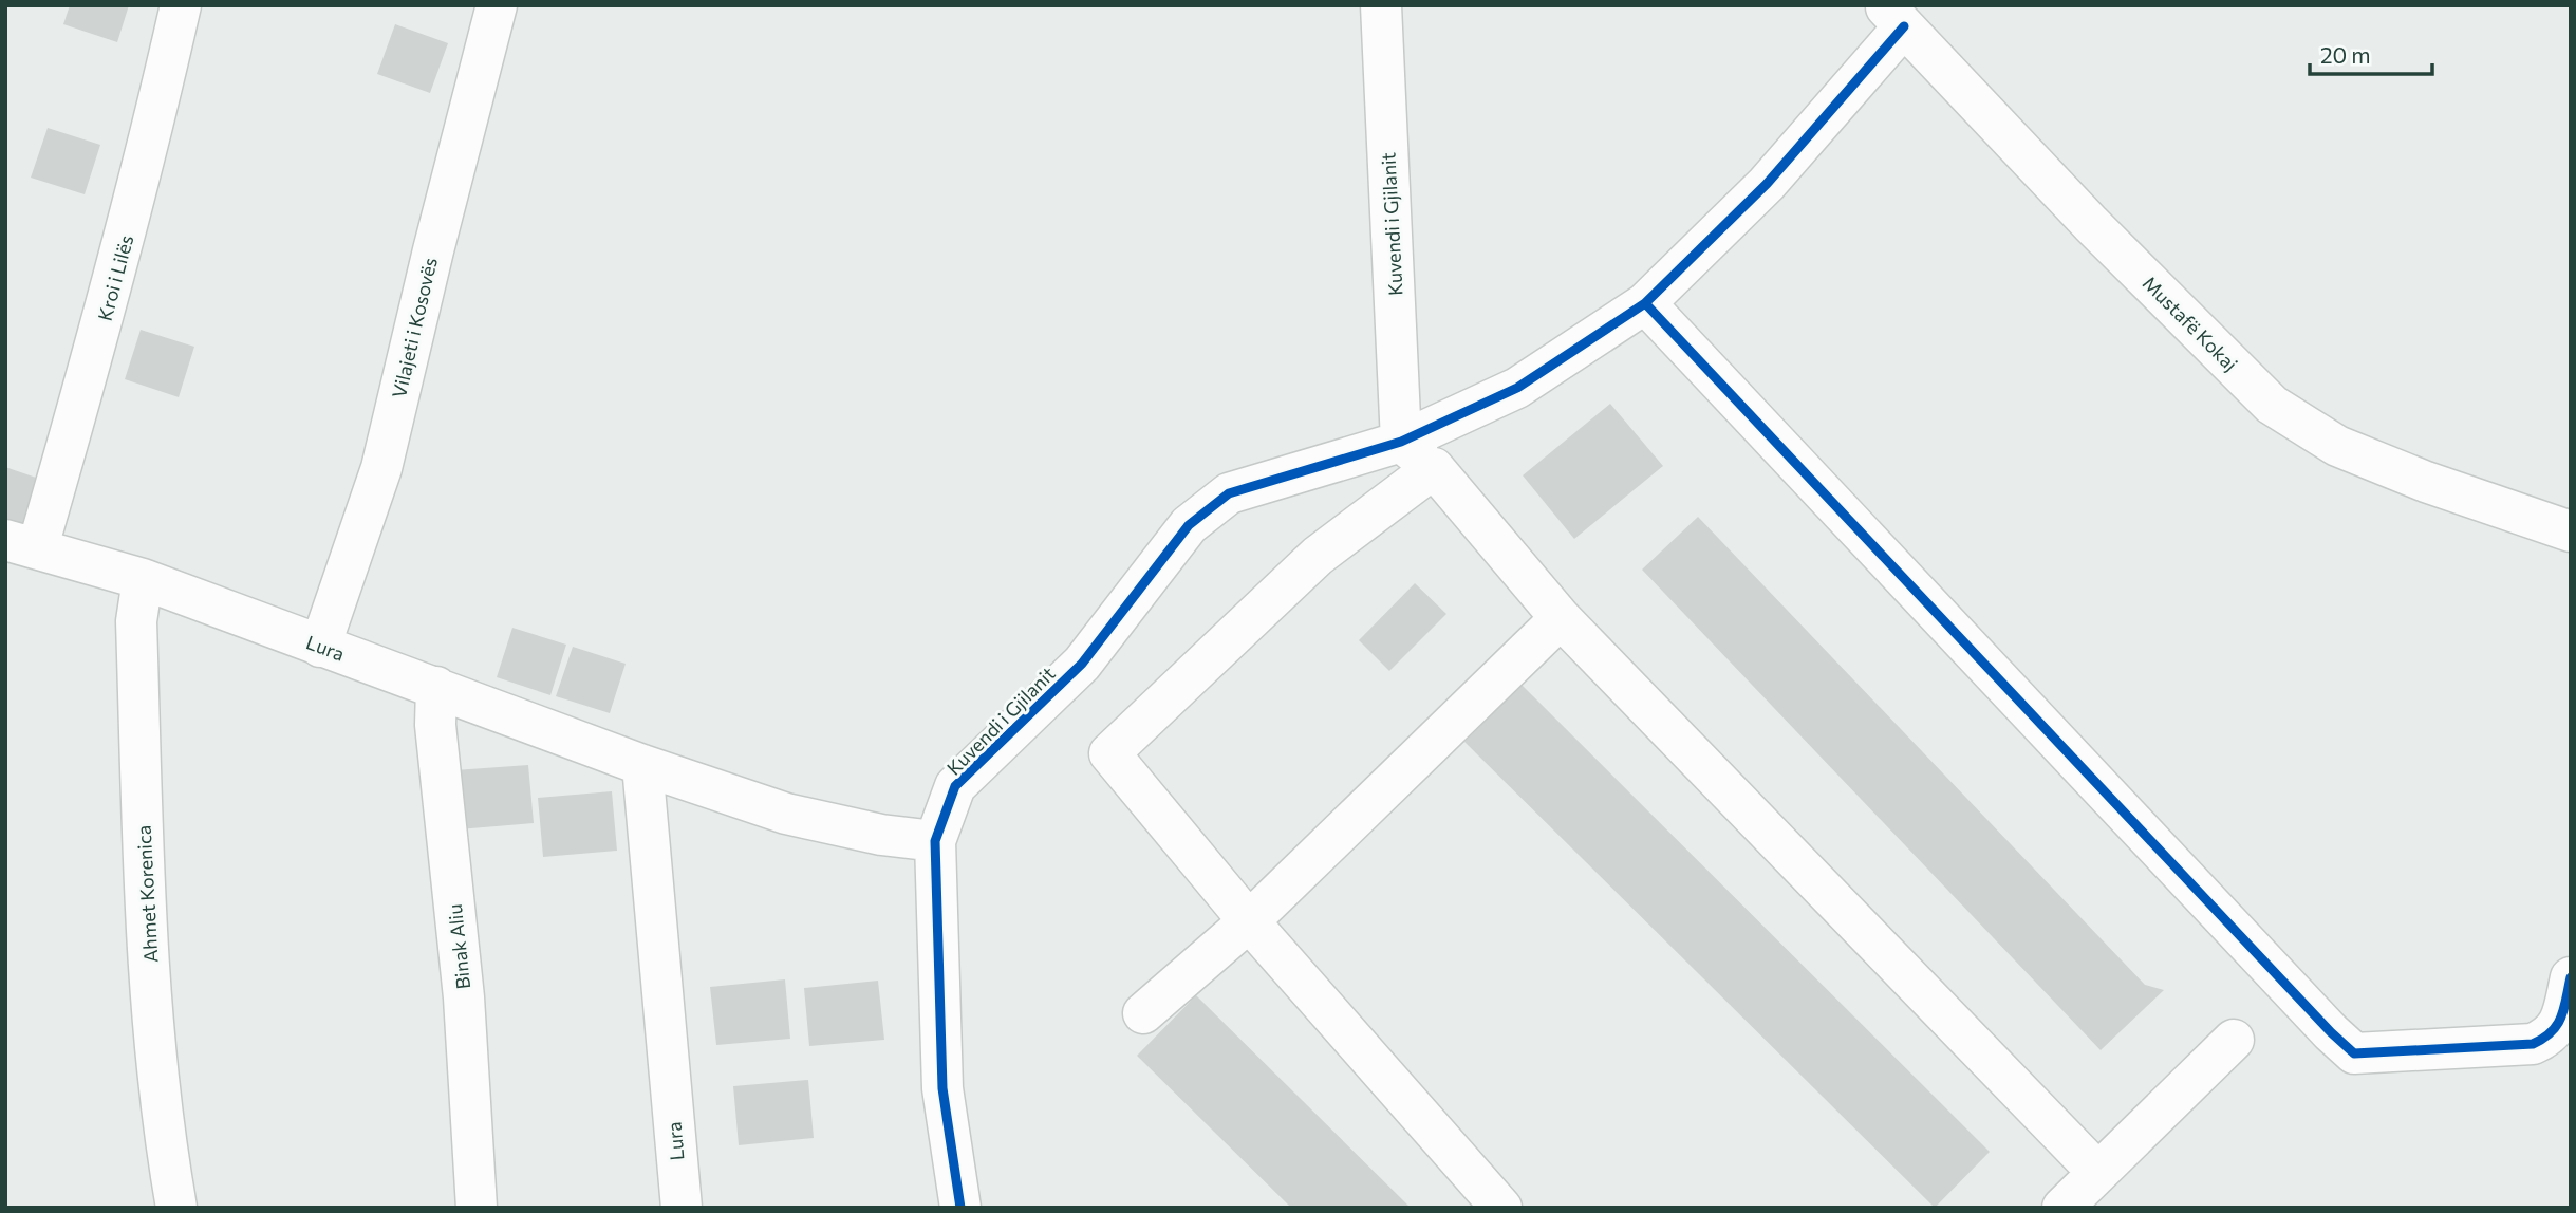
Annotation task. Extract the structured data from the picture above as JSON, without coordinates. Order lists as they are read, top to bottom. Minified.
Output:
{"streets":{"street":["Kuvendi i Gjilanit","Kroi i Lilës","Mustafë Kokaj","Vilajeti i Kosovës","Lura","Ahmet Korenica","Binak Aliu"]},"crossings":[["Kuvendi i Gjilanit","Lura"],["Kroi i Lilës","Lura"],["Vilajeti i Kosovës","Lura"],["Lura","Ahmet Korenica"],["Lura","Binak Aliu"]],"scale_bar":"20 m"}
